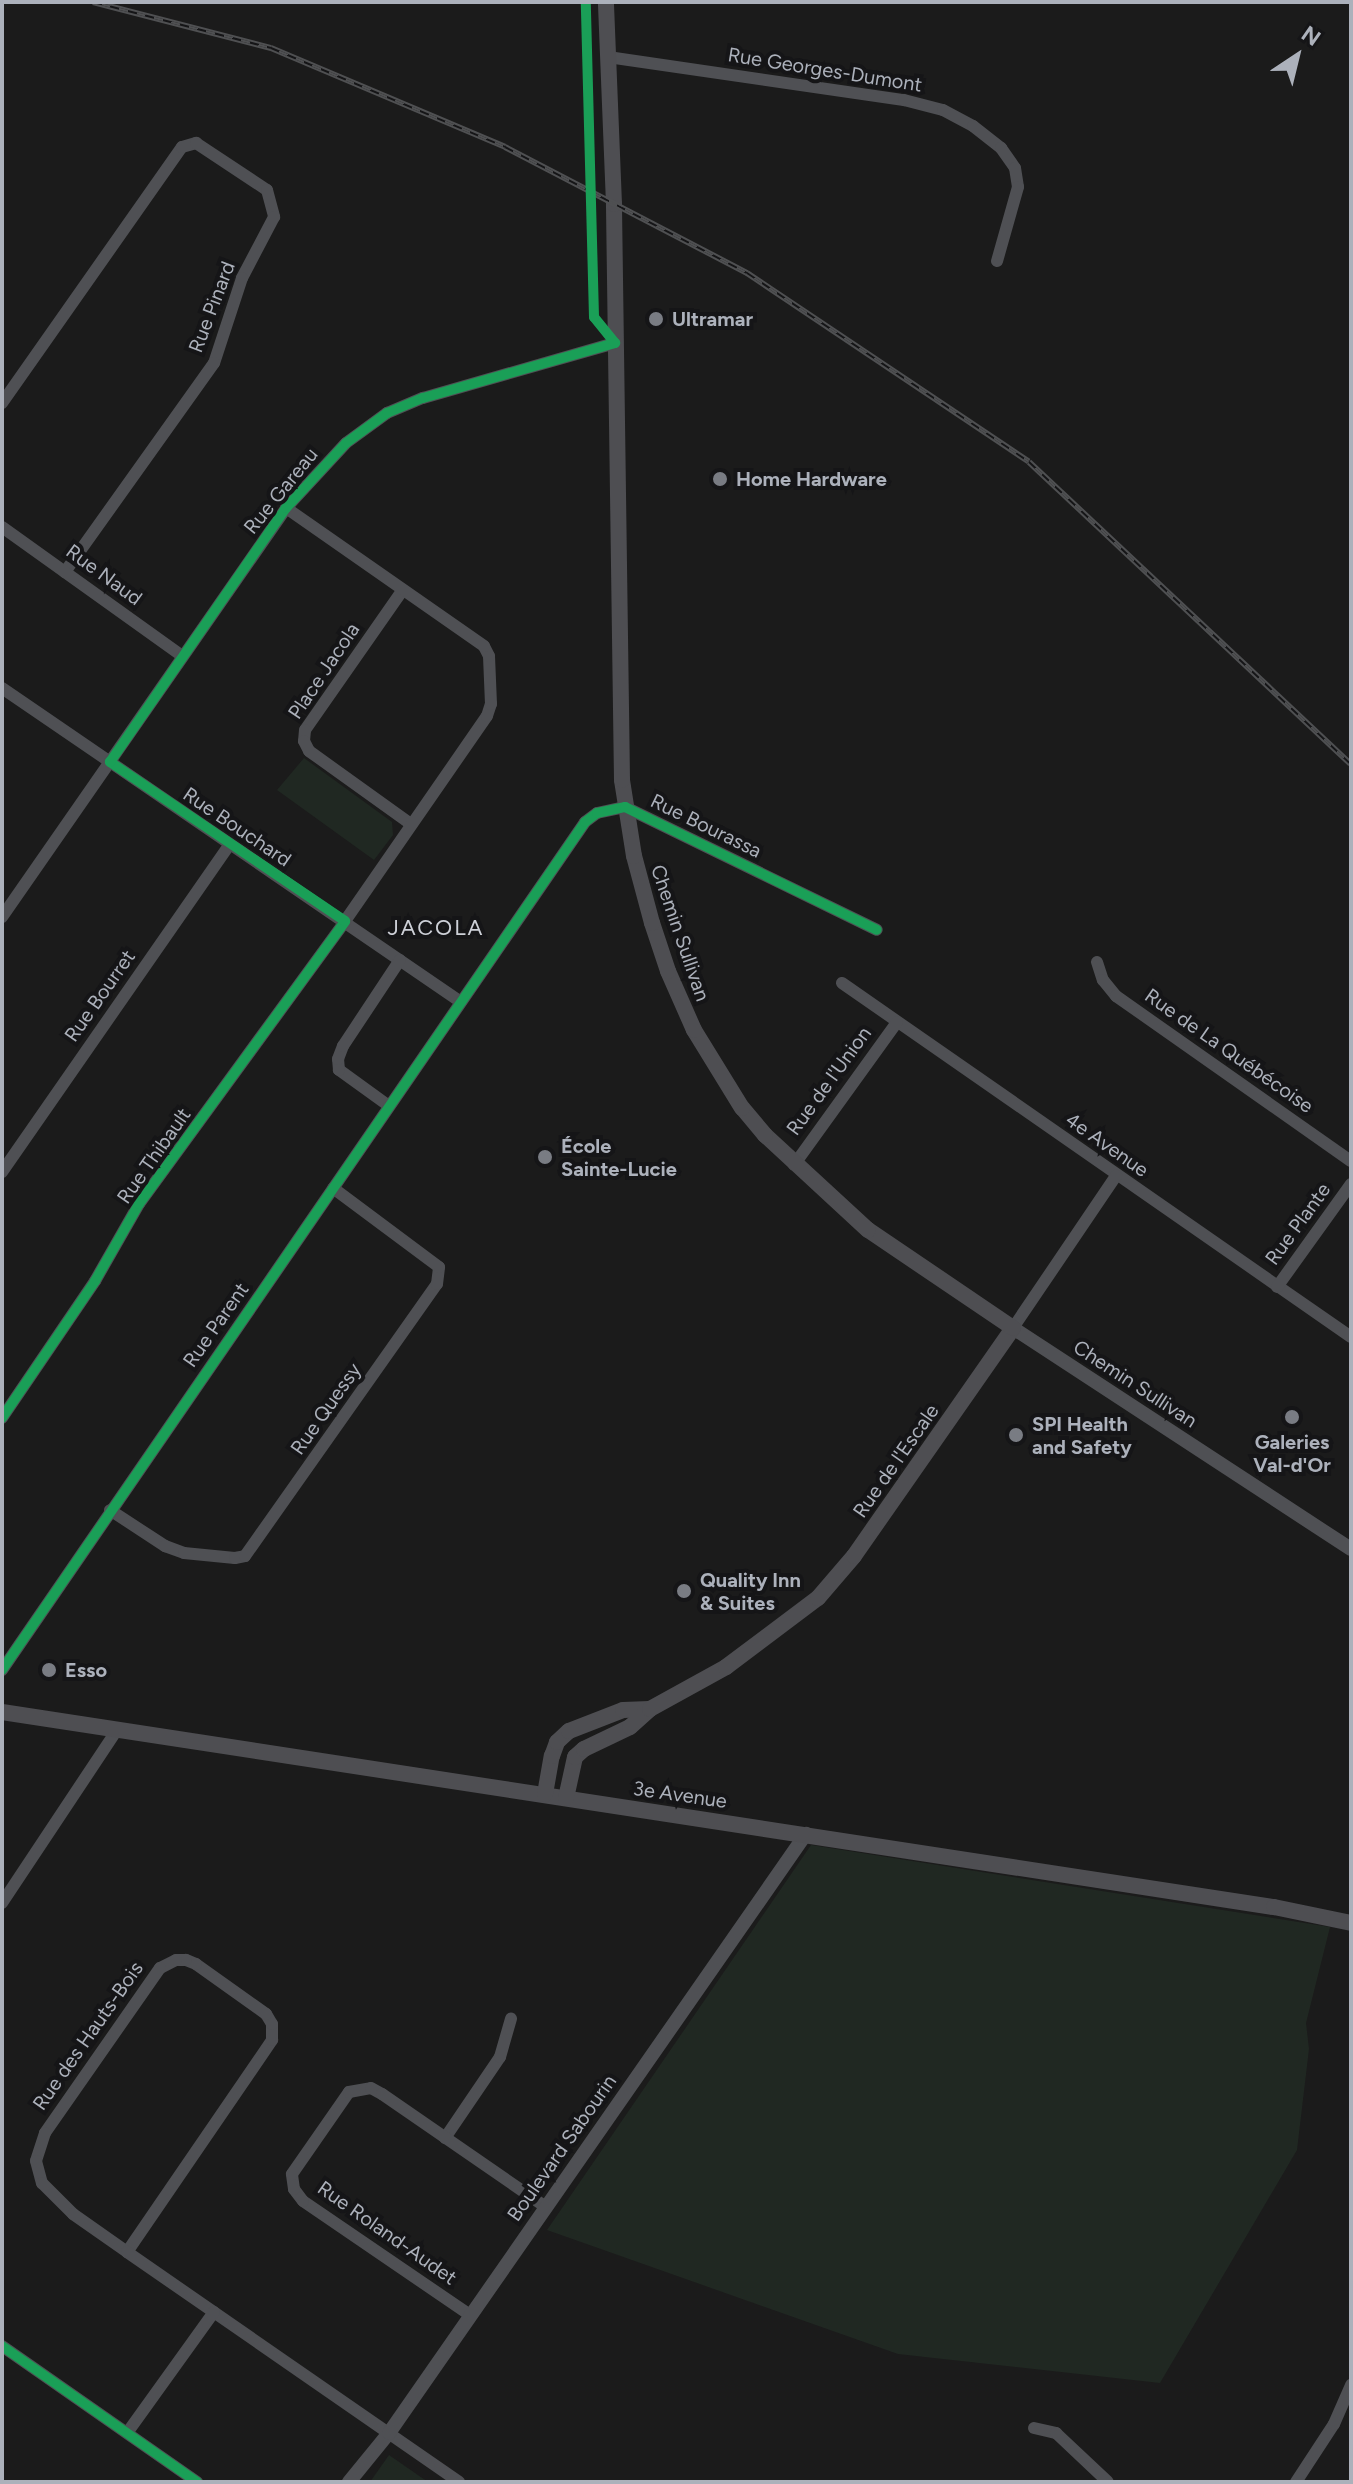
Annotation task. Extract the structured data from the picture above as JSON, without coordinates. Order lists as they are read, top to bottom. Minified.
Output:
{"streets":{"main road":["Chemin Sullivan","Rue de l'Escale","3e Avenue"],"street":["Rue Georges-Dumont","Rue Pinard","Rue Gareau","Rue Naud","Place Jacola","Rue Bourassa","Rue Bouchard","Rue Bourret","Rue de La Québécoise","Rue de l'Union","4e Avenue","Rue Thibault","Rue Plante","Rue Parent","Rue Quessy","Rue des Hauts-Bois","Boulevard Sabourin","Rue Roland-Audet"]},"crossings":[["Rue Georges-Dumont","Chemin Sullivan"],["Rue Pinard","Rue Naud"],["Rue Gareau","Rue Naud"],["Rue Gareau","Rue Bouchard"],["Rue Gareau","Chemin Sullivan"],["Rue Bourassa","Rue Bouchard"],["Rue Bourassa","Chemin Sullivan"],["Rue Bourassa","Rue Parent"],["Rue Bouchard","Rue Bourret"],["Rue Bouchard","Rue Thibault"],["Rue Bouchard","Rue Parent"],["Chemin Sullivan","Rue de l'Union"],["Chemin Sullivan","Rue de l'Escale"],["Rue de l'Union","4e Avenue"],["4e Avenue","Rue Plante"],["4e Avenue","Rue de l'Escale"],["Rue Parent","Rue Quessy"],["Rue de l'Escale","3e Avenue"],["3e Avenue","Boulevard Sabourin"],["Rue des Hauts-Bois","Boulevard Sabourin"],["Boulevard Sabourin","Rue Roland-Audet"]],"districts":["JACOLA"],"places":["Ultramar","Home Hardware","École Sainte-Lucie","Galeries Val-d'Or","SPI Health and Safety","Quality Inn & Suites","Esso"],"north":"top right"}
